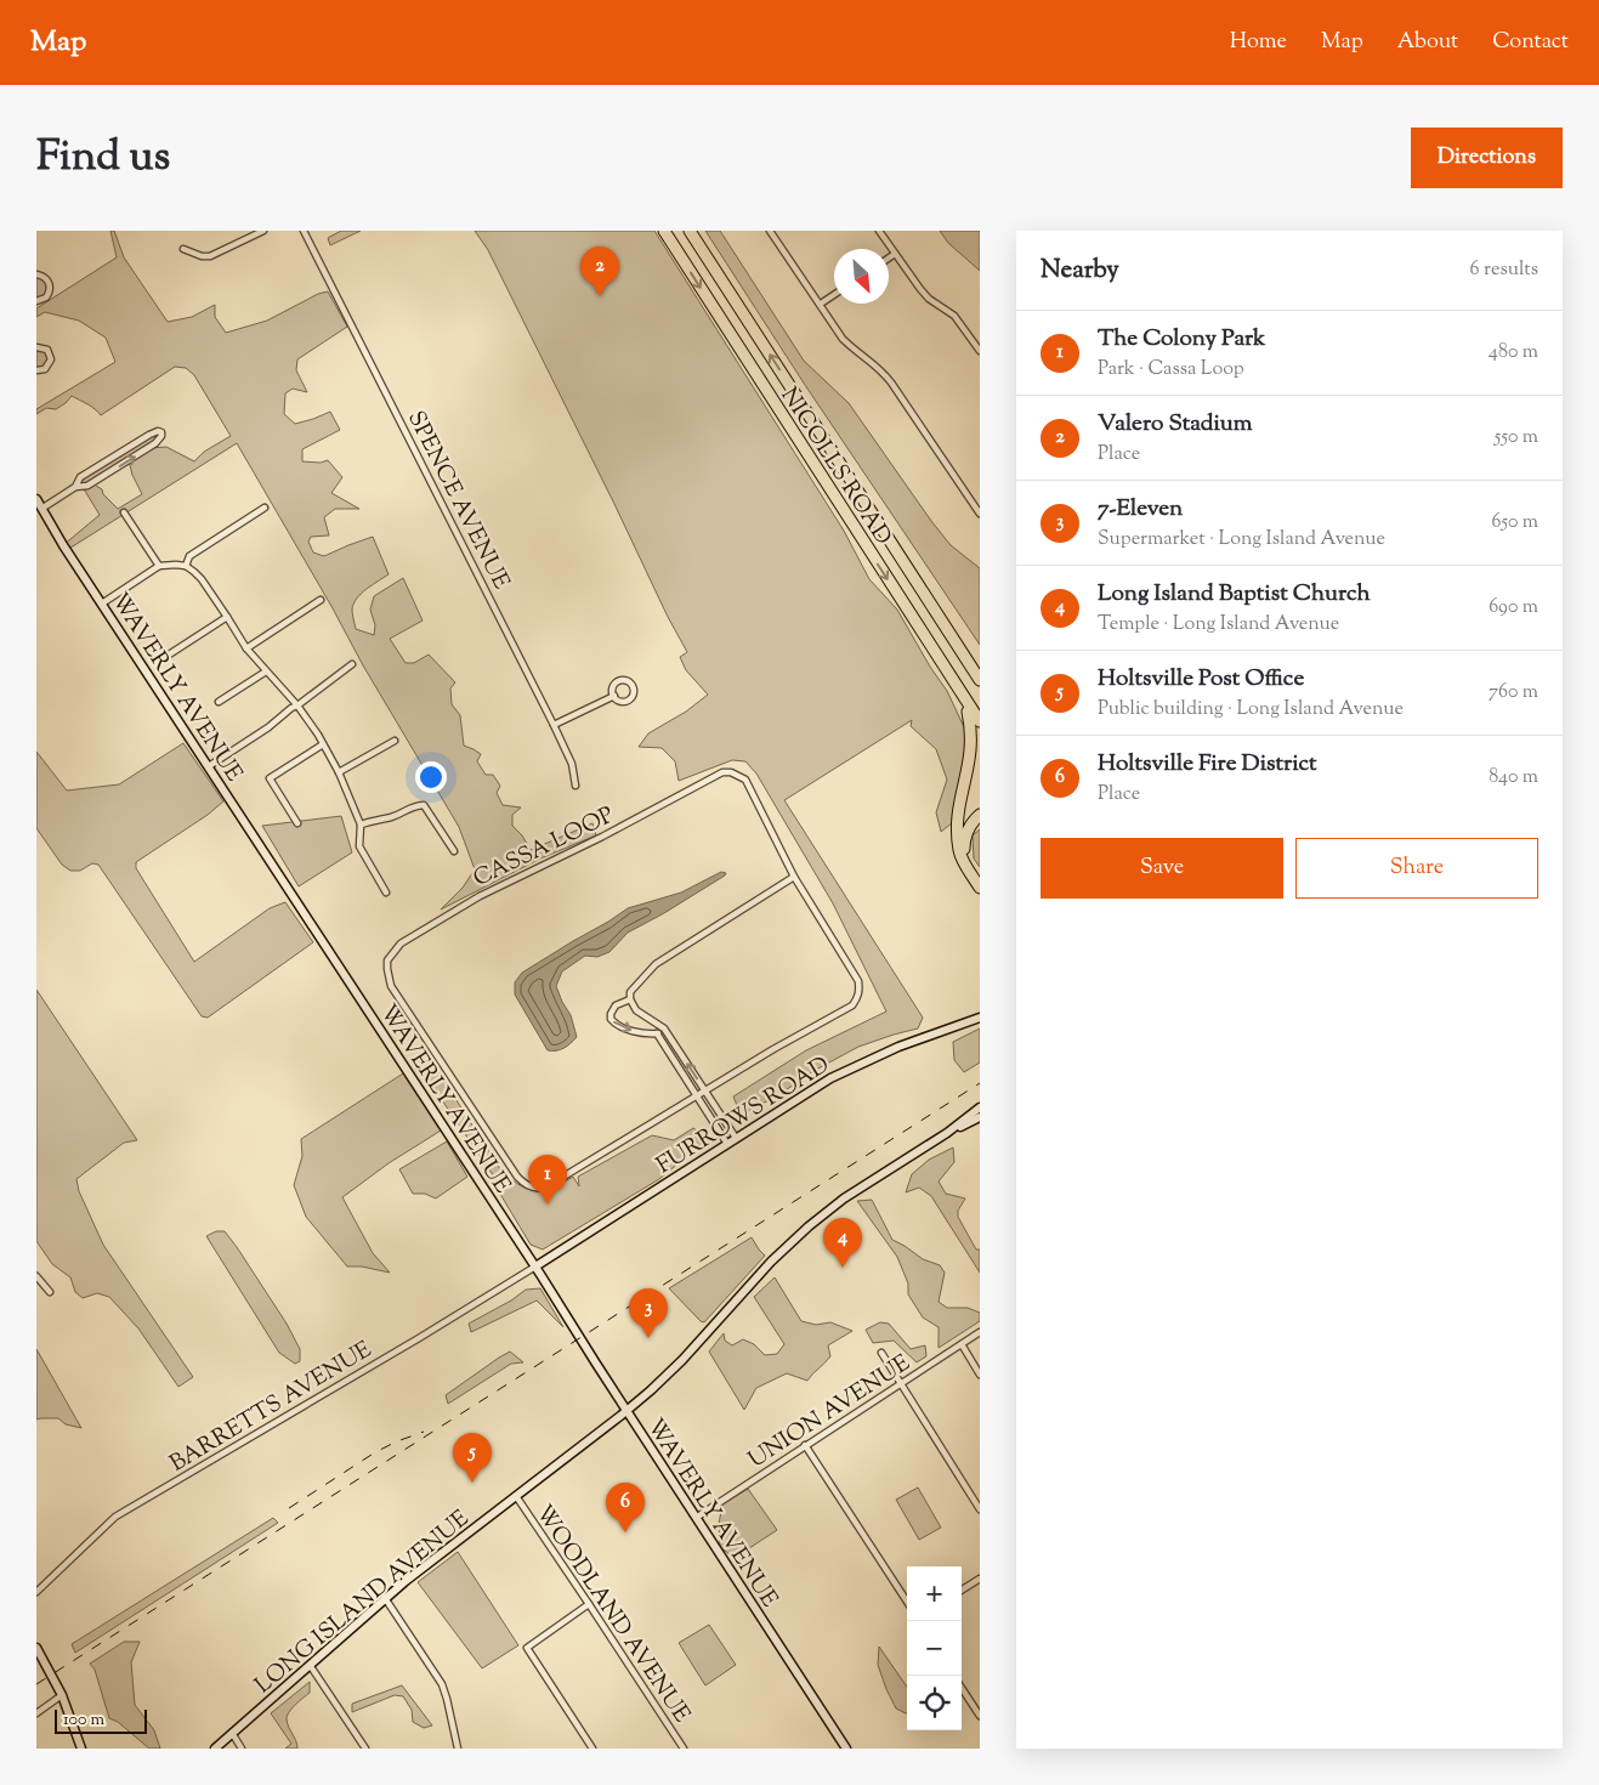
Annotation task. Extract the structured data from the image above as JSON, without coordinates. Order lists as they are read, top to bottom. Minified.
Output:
{"streets":{"highway":["NICOLLS ROAD"],"street":["SPENCE AVENUE","WAVERLY AVENUE","CASSA LOOP","FURROWS ROAD","BARRETTS AVENUE","UNION AVENUE","LONG ISLAND AVENUE","WOODLAND AVENUE"]},"crossings":[["WAVERLY AVENUE","FURROWS ROAD"],["WAVERLY AVENUE","BARRETTS AVENUE"],["WAVERLY AVENUE","UNION AVENUE"],["WAVERLY AVENUE","LONG ISLAND AVENUE"],["FURROWS ROAD","BARRETTS AVENUE"],["LONG ISLAND AVENUE","WOODLAND AVENUE"]],"scale_bar":"100 m","north":"bottom right","page":{"header":"Map","nav":["Home","Map","About","Contact"],"title":"Find us","buttons":["Directions",["Save","Share"]],"heading":["Nearby","6 results"],"pins":["2","1","4","3","5","6"],"list":[{"mark":"1","name":"The Colony Park","note":"Park · Cassa Loop","value":"480 m"},{"mark":"2","name":"Valero Stadium","note":"Place","value":"550 m"},{"mark":"3","name":"7-Eleven","note":"Supermarket · Long Island Avenue","value":"650 m"},{"mark":"4","name":"Long Island Baptist Church","note":"Temple · Long Island Avenue","value":"690 m"},{"mark":"5","name":"Holtsville Post Office","note":"Public building · Long Island Avenue","value":"760 m"},{"mark":"6","name":"Holtsville Fire District","note":"Place","value":"840 m"}],"map_buttons":["+","−"],"scale":"100 m"}}
